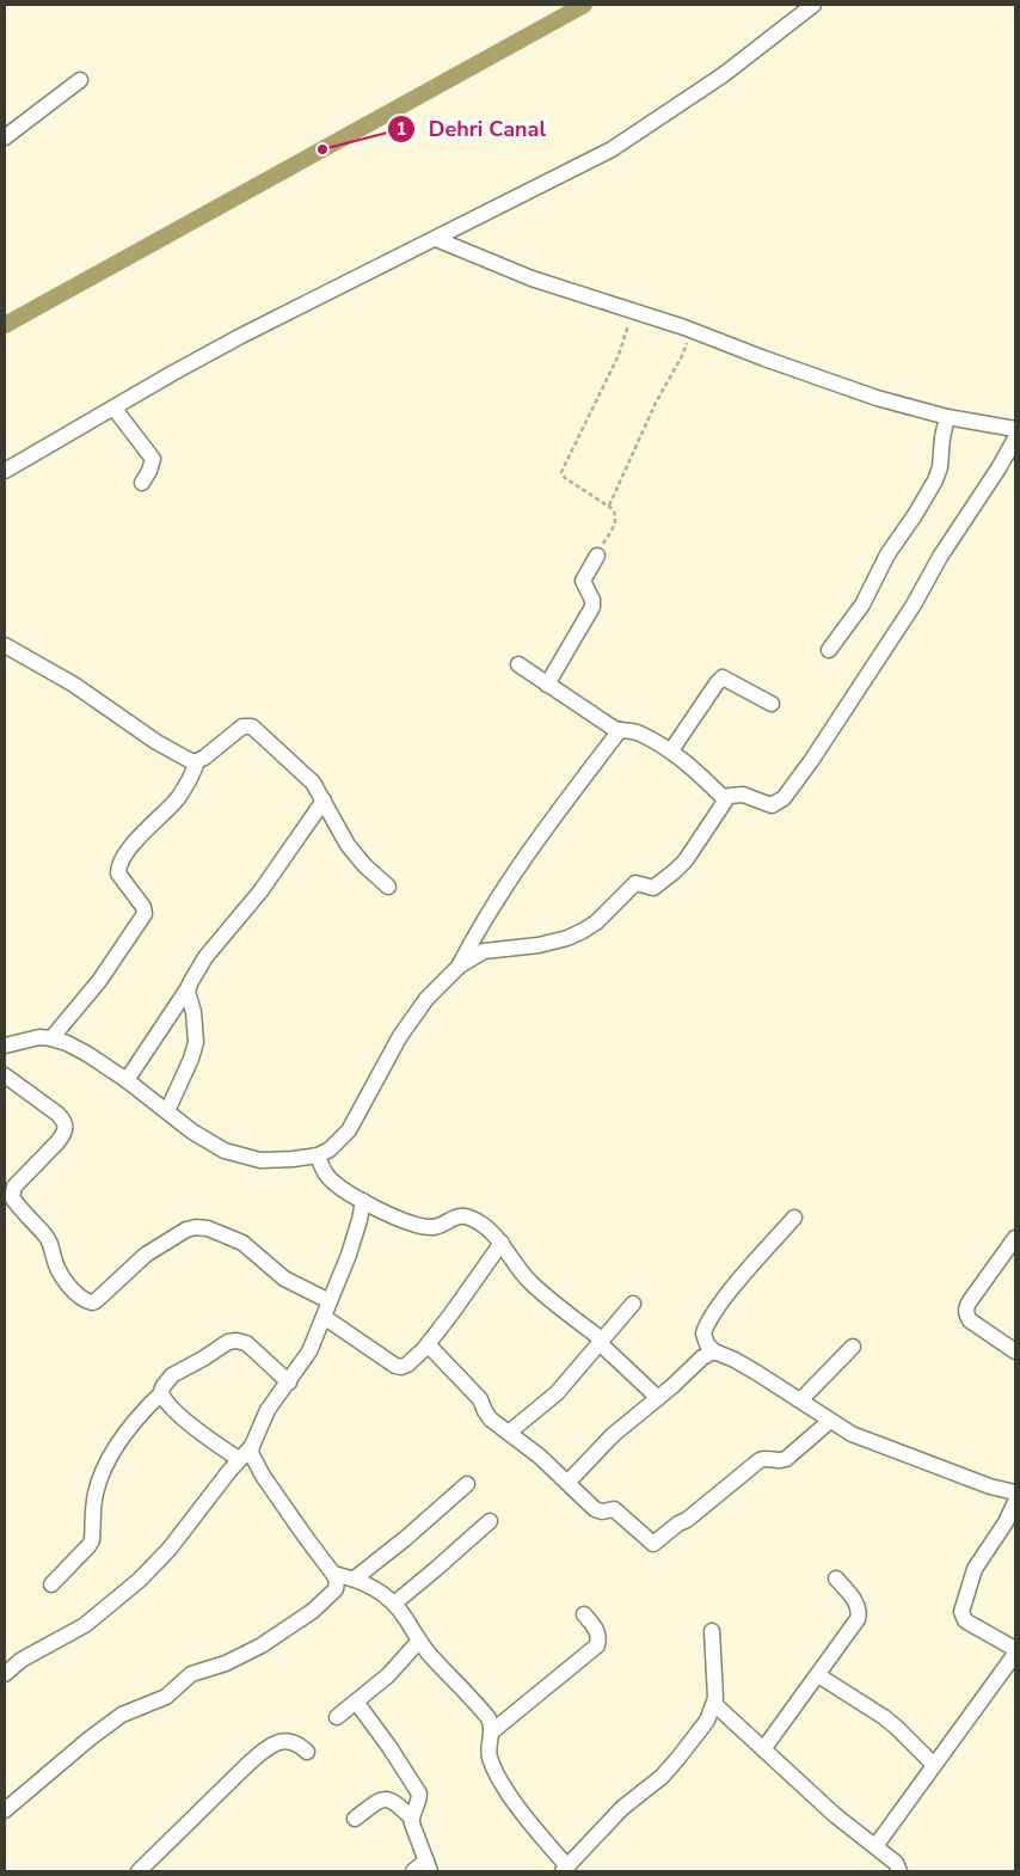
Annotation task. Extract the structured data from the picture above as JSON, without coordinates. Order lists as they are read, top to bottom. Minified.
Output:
{"places":["Dehri Canal"]}
